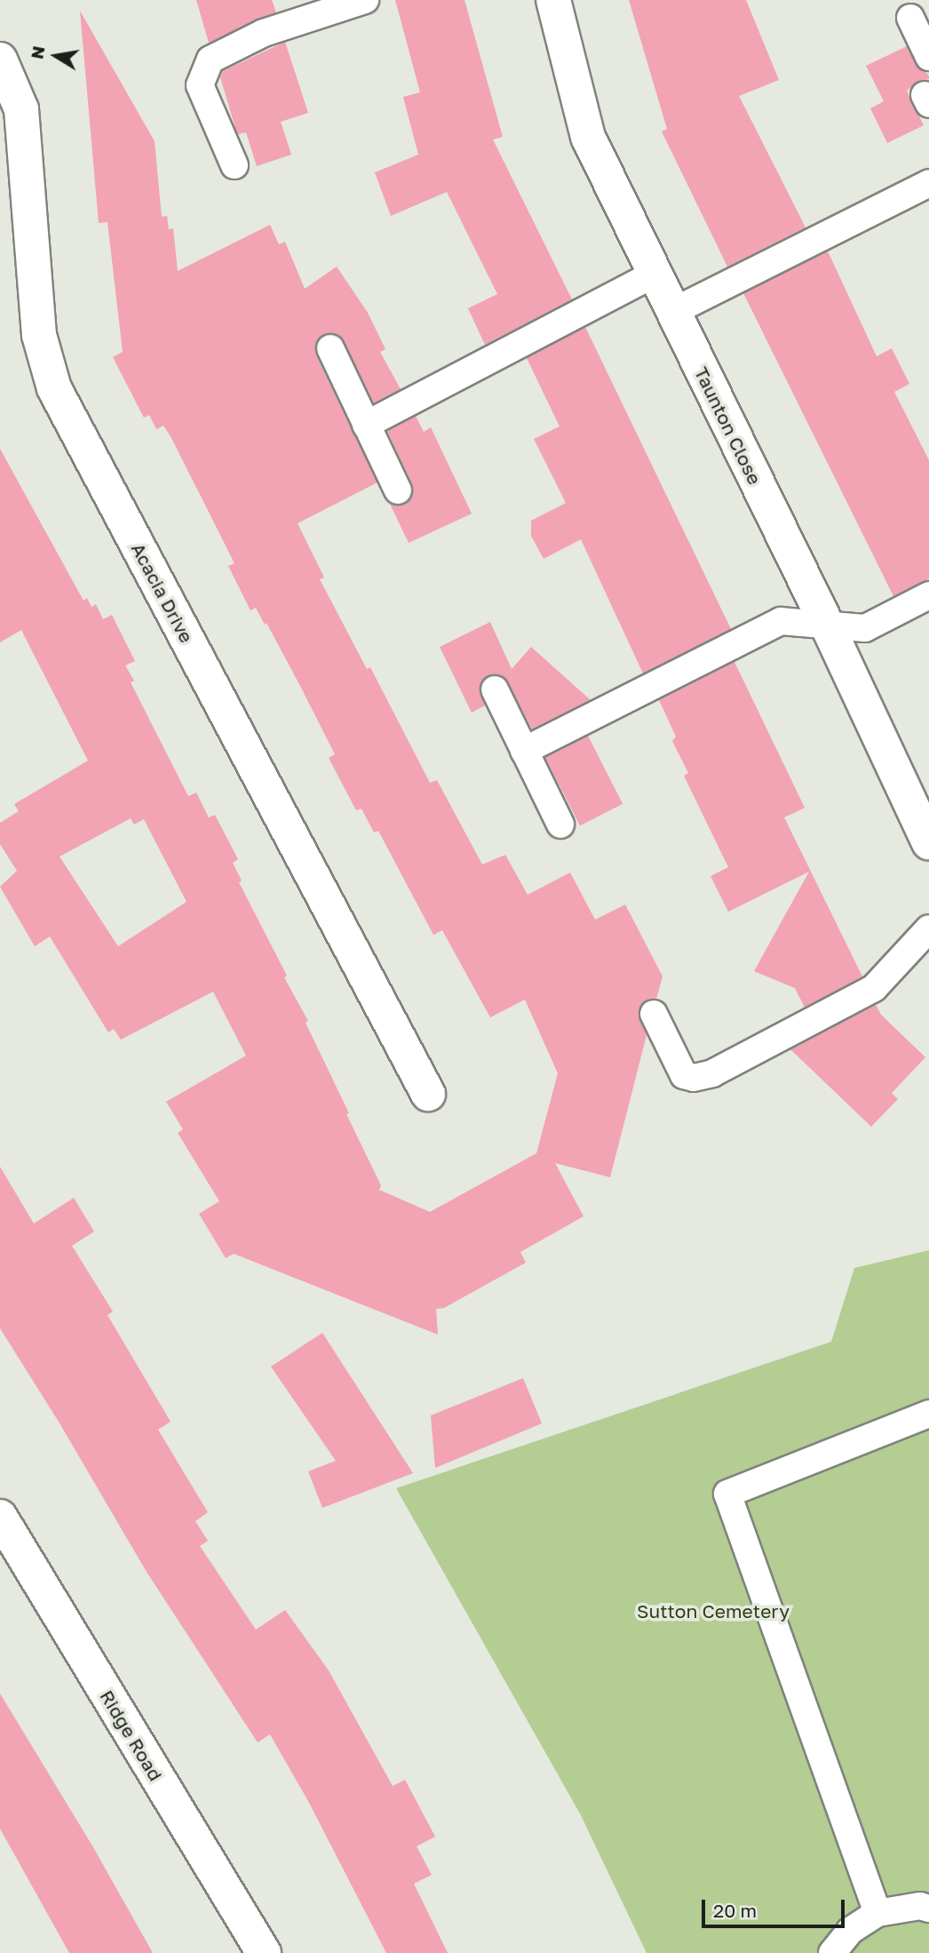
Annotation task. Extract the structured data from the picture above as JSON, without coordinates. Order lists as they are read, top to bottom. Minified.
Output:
{"streets":{"street":["Taunton Close","Acacia Drive","Ridge Road"]},"parks":["Sutton Cemetery"],"scale_bar":"20 m","north":"left"}
